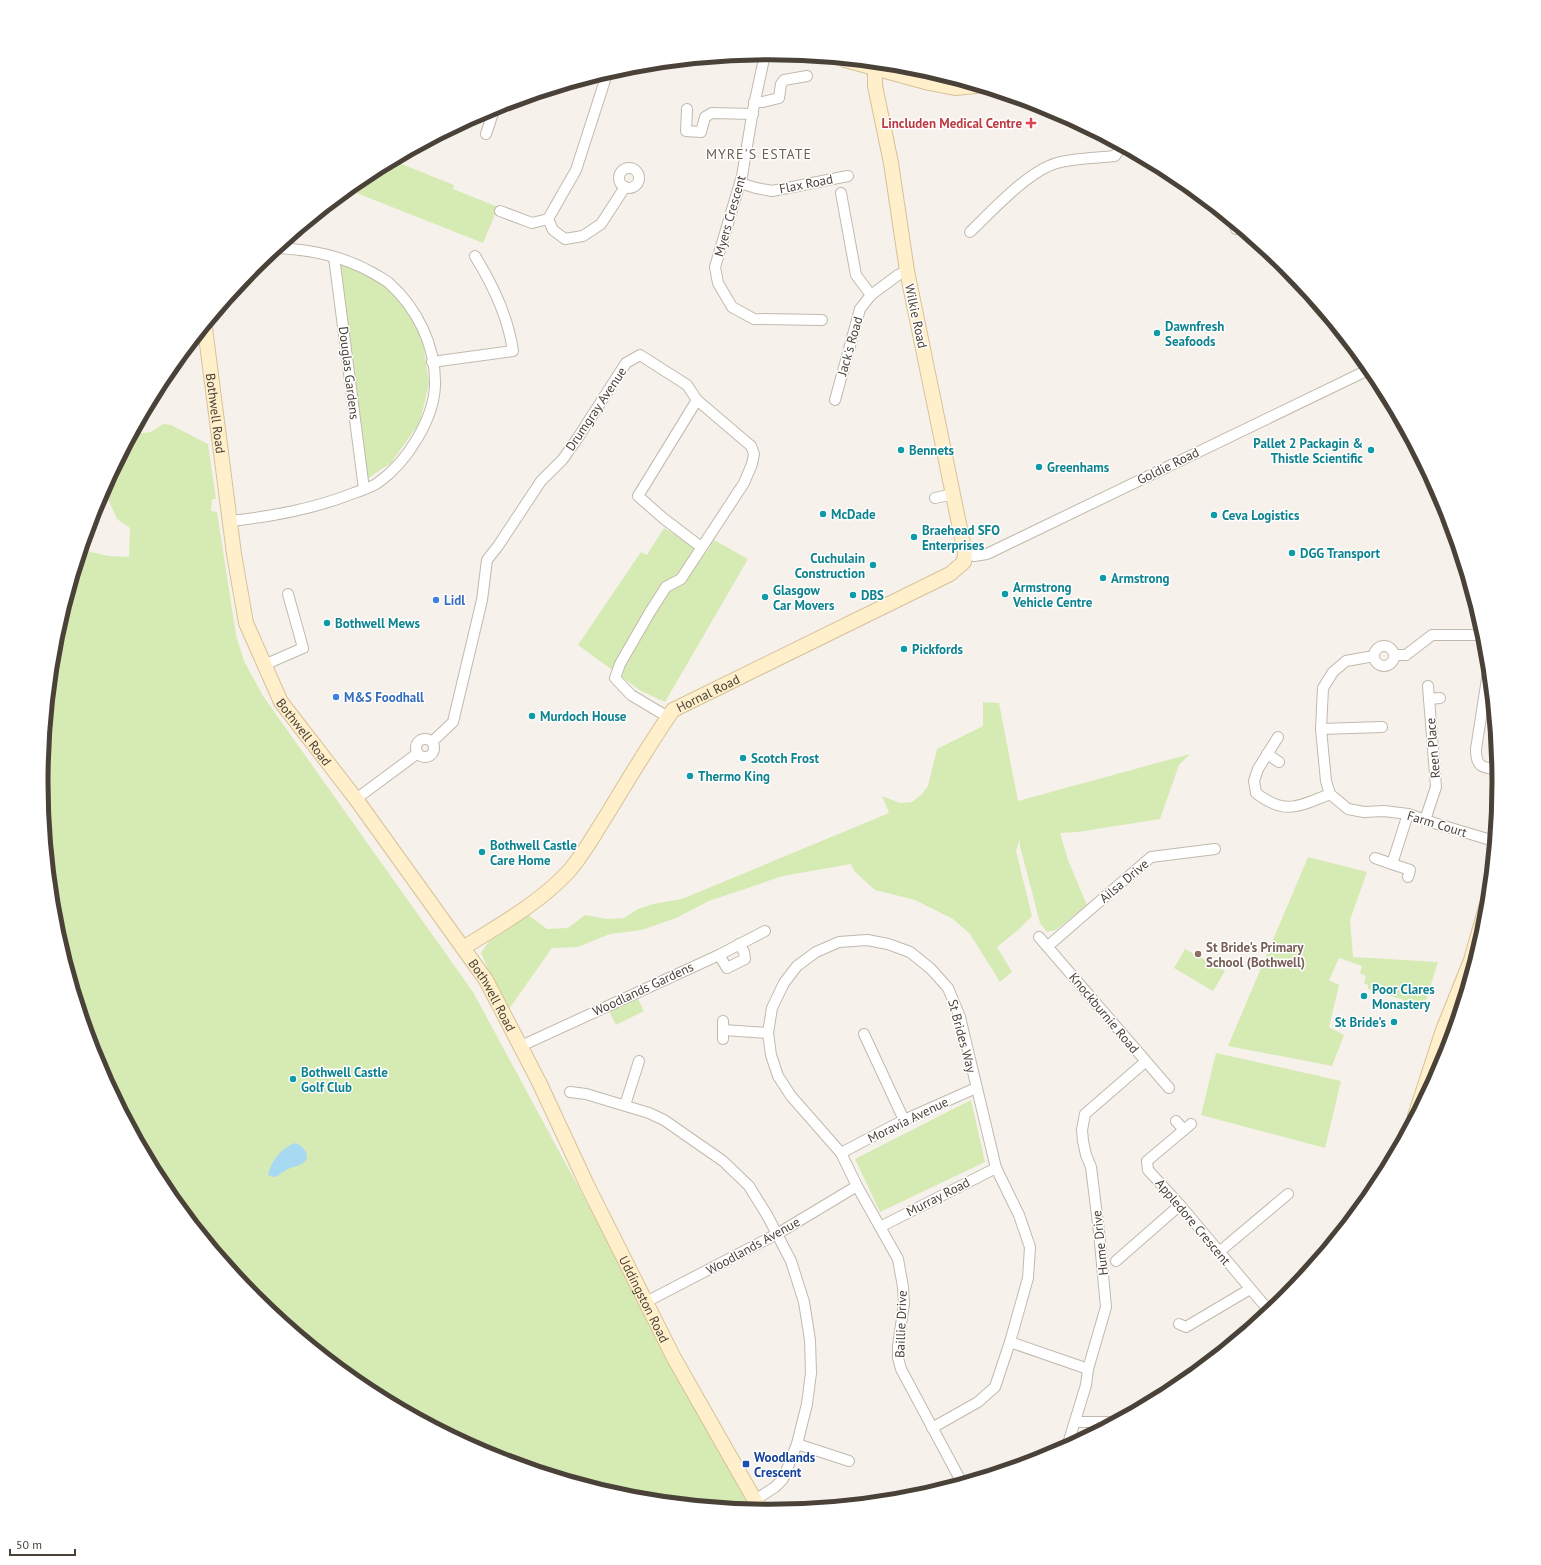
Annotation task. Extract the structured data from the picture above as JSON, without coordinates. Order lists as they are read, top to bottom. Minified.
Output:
{"streets":{"main road":["Wilkie Road","Bothwell Road","Hornal Road","Uddingston Road"],"street":["Flax Road","Myers Crescent","Jack's Road","Douglas Gardens","Drumgray Avenue","Goldie Road","Reen Place","Farm Court","Ailsa Drive","Woodlands Gardens","Knockburnie Road","St Brides Way","Moravia Avenue","Murray Road","Appledore Crescent","Hume Drive","Woodlands Avenue","Baillie Drive"]},"crossings":[["Flax Road","Myers Crescent"],["Wilkie Road","Jack's Road"],["Wilkie Road","Goldie Road"],["Wilkie Road","Hornal Road"],["Drumgray Avenue","Bothwell Road"],["Drumgray Avenue","Hornal Road"],["Bothwell Road","Hornal Road"],["Bothwell Road","Woodlands Gardens"],["Bothwell Road","Uddingston Road"],["Goldie Road","Hornal Road"],["Reen Place","Farm Court"],["Ailsa Drive","Knockburnie Road"],["Knockburnie Road","Hume Drive"],["St Brides Way","Moravia Avenue"],["St Brides Way","Murray Road"],["St Brides Way","Woodlands Avenue"],["St Brides Way","Baillie Drive"],["Murray Road","Baillie Drive"],["Woodlands Avenue","Uddingston Road"]],"districts":["MYRE'S ESTATE"],"places":{"health":["Lincluden Medical Centre"],"other":["Dawnfresh Seafoods","Bennets","Pallet 2 Packagin & Thistle Scientific","Greenhams","McDade","Ceva Logistics","Braehead SFO Enterprises","DGG Transport","Cuchulain Construction","Armstrong","Armstrong Vehicle Centre","DBS","Glasgow Car Movers","Lidl","Bothwell Mews","Pickfords","M&S Foodhall","Murdoch House","Scotch Frost","Thermo King","Bothwell Castle Care Home","St Bride's Primary School (Bothwell)","Poor Clares Monastery","St Bride's","Bothwell Castle Golf Club"],"transit":["Woodlands Crescent"]},"scale_bar":"50 m"}
